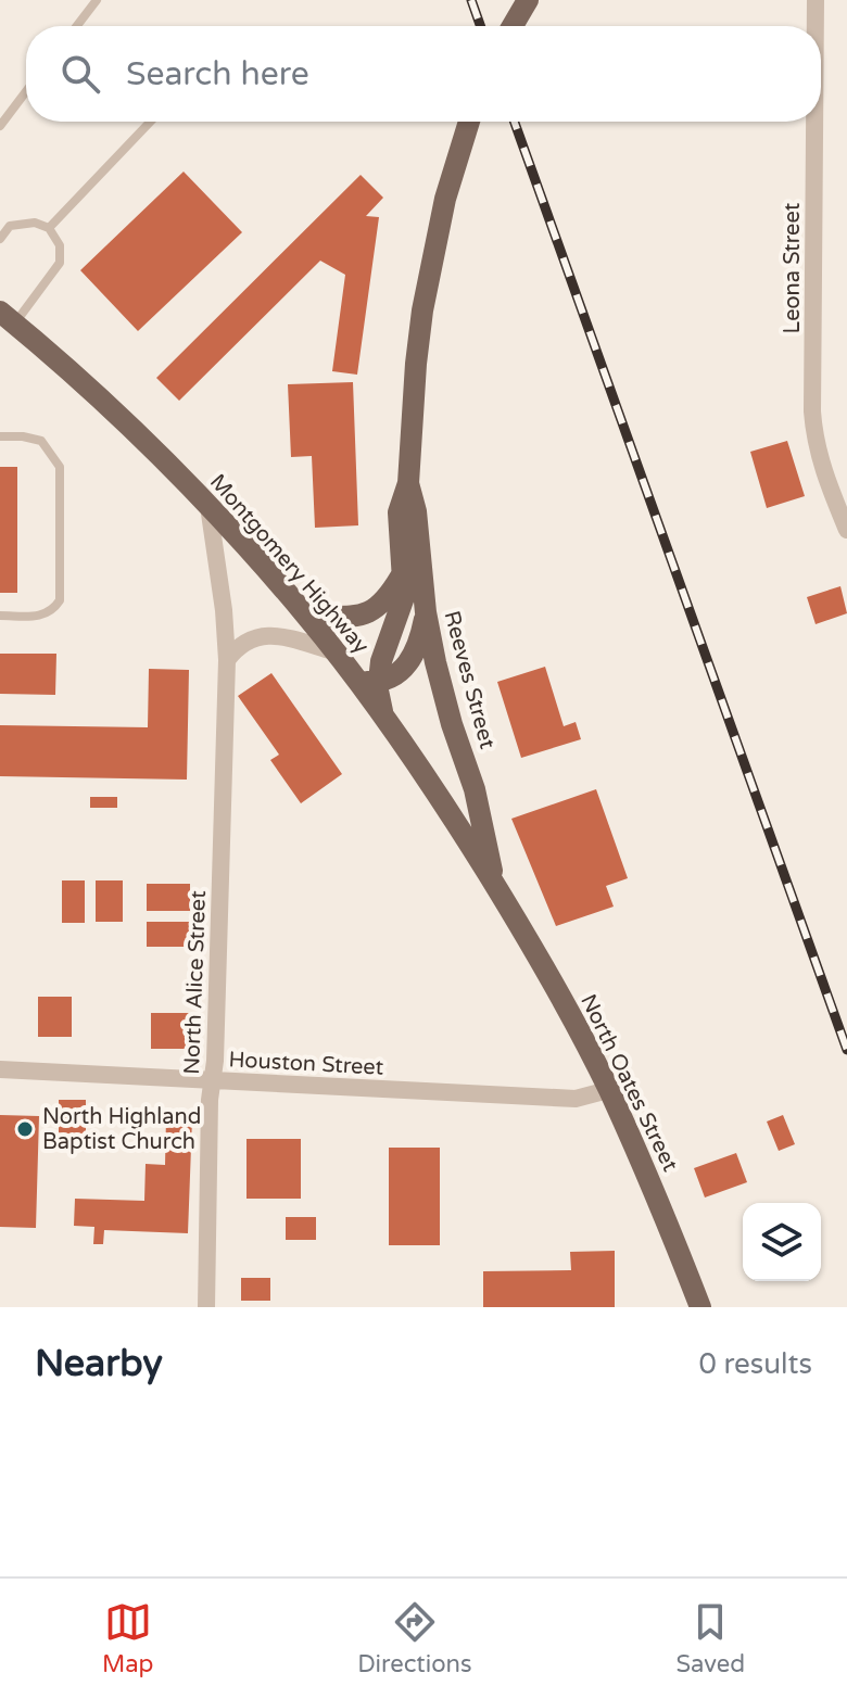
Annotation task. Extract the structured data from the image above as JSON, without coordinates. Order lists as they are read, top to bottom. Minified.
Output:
{"streets":{"main road":["Montgomery Highway","Reeves Street","North Oates Street"],"street":["Leona Street","North Alice Street","Houston Street"]},"crossings":[["Montgomery Highway","Reeves Street"],["Montgomery Highway","North Alice Street"],["Montgomery Highway","North Oates Street"],["Reeves Street","North Oates Street"],["North Alice Street","Houston Street"],["Houston Street","North Oates Street"]],"places":["North Highland Baptist Church"],"page":{"search":"Search here","heading":["Nearby","0 results"],"nav":["Map","Directions","Saved"]}}
